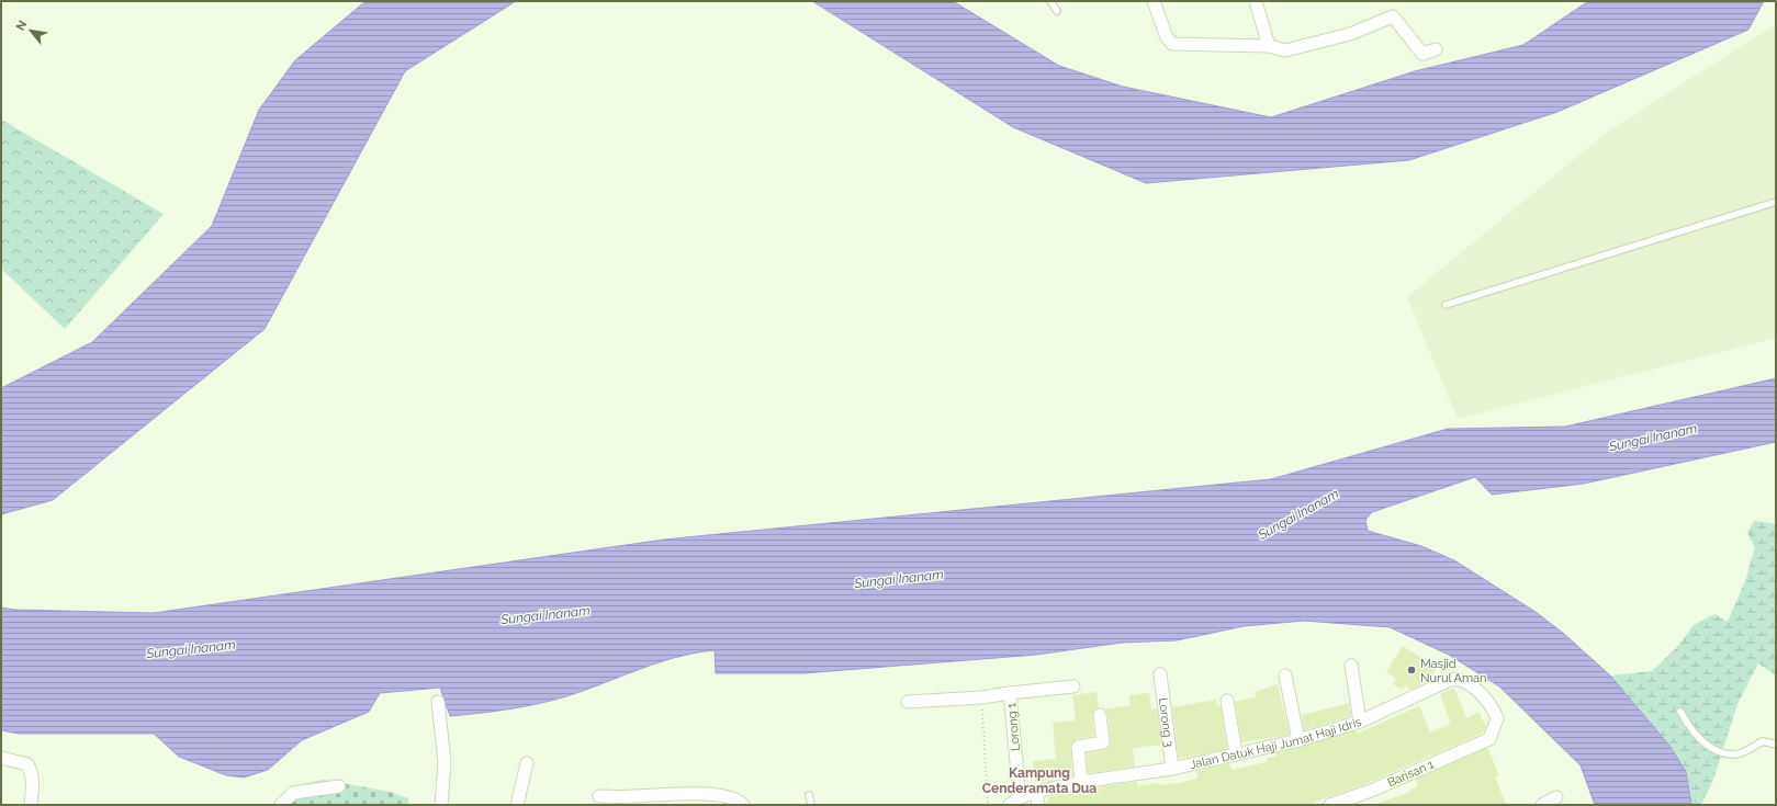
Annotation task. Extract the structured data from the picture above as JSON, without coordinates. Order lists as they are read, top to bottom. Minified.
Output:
{"streets":{"street":["Lorong 3","Lorong 1","Jalan Datuk Haji Jumat Haji Idris","Barisan 1"]},"crossings":[["Lorong 3","Jalan Datuk Haji Jumat Haji Idris"],["Lorong 1","Jalan Datuk Haji Jumat Haji Idris"],["Jalan Datuk Haji Jumat Haji Idris","Barisan 1"]],"districts":["Kampung Cenderamata Dua"],"water":["Sungai Inanam"],"places":["Masjid Nurul Aman"],"north":"top left"}
